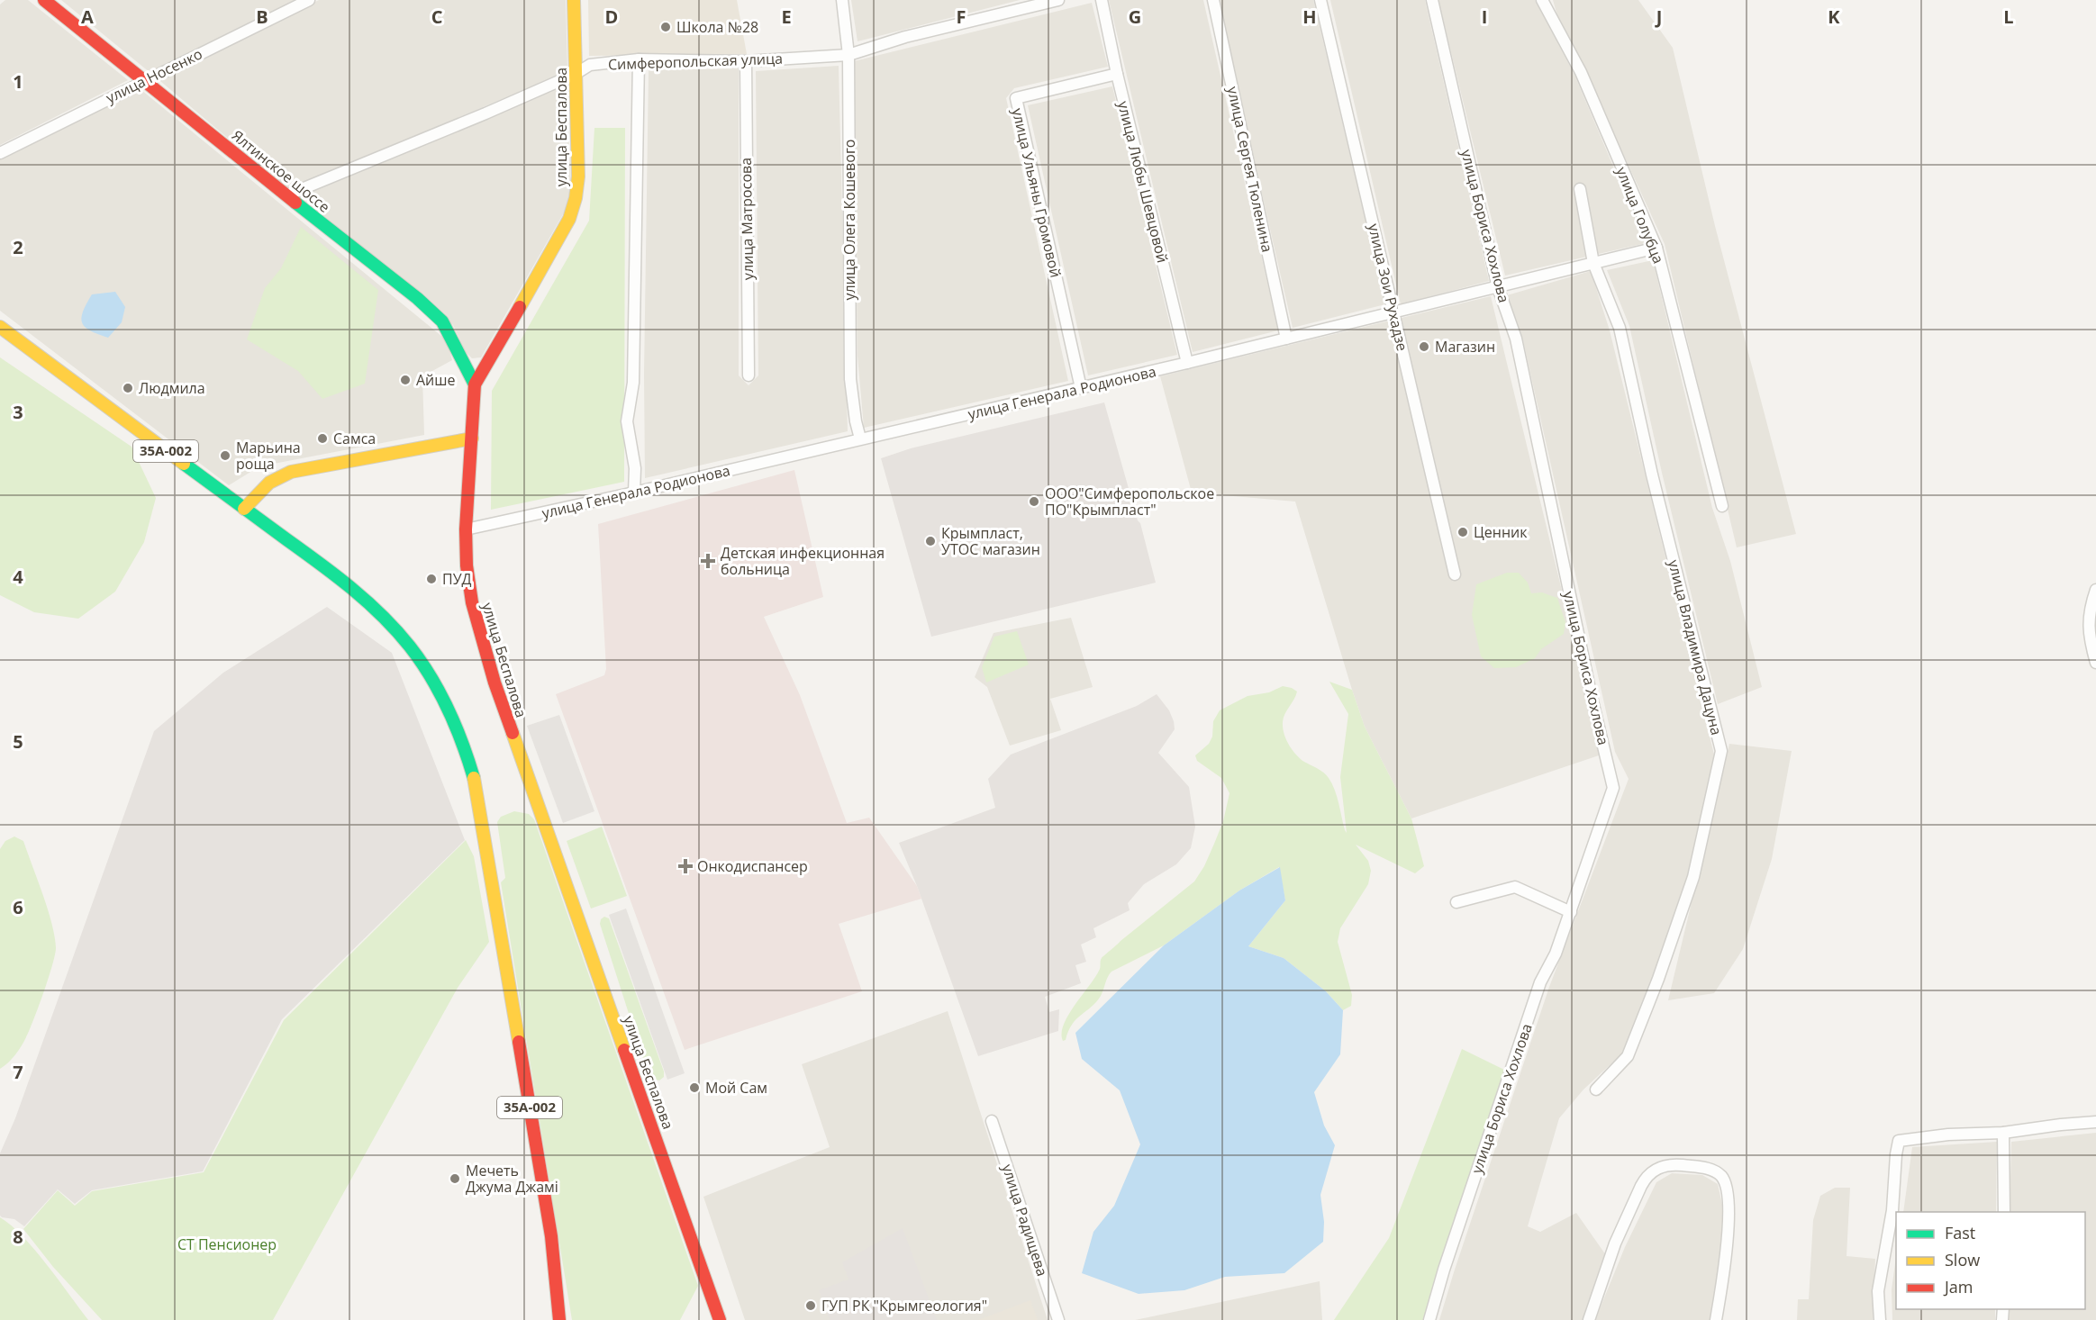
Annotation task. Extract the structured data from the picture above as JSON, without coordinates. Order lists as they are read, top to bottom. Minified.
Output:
{"streets":{"main road":["улица Беспалова","Ялтинское шоссе","35А-002"],"street":["Симферопольская улица","улица Носенко","улица Сергея Тюленина","улица Любы Шевцовой","улица Ульяны Громовой","улица Голубца","улица Матросова","улица Олега Кошевого","улица Бориса Хохлова","улица Зои Рухадзе","улица Генерала Родионова","улица Владимира Дацуна","улица Радищева"]},"crossings":[["Симферопольская улица","улица Беспалова"],["Симферопольская улица","Ялтинское шоссе"],["Симферопольская улица","улица Матросова"],["Симферопольская улица","улица Олега Кошевого"],["улица Носенко","Ялтинское шоссе"],["улица Беспалова","Ялтинское шоссе"],["улица Беспалова","улица Генерала Родионова"],["улица Сергея Тюленина","улица Генерала Родионова"],["улица Любы Шевцовой","улица Ульяны Громовой"],["улица Любы Шевцовой","улица Генерала Родионова"],["улица Ульяны Громовой","улица Генерала Родионова"],["улица Голубца","улица Генерала Родионова"],["улица Олега Кошевого","улица Генерала Родионова"],["улица Бориса Хохлова","улица Генерала Родионова"],["улица Зои Рухадзе","улица Генерала Родионова"],["улица Генерала Родионова","улица Владимира Дацуна"]],"parks":["СТ Пенсионер"],"places":{"other":["Школа №28","Магазин","Айше","Людмила","Самса","Марьина роща","ООО\"Симферопольское ПО\"Крымпласт\"","Ценник","Крымпласт, УТОС магазин","ПУД","Мой Сам","Мечеть Джума Джамі","ГУП РК \"Крымгеология\""],"health":["Детская инфекционная больница","Онкодиспансер"]},"legend":["Fast","Slow","Jam"],"grid":{"columns":["A","B","C","D","E","F","G","H","I","J","K","L"],"rows":["1","2","3","4","5","6","7","8"]}}
